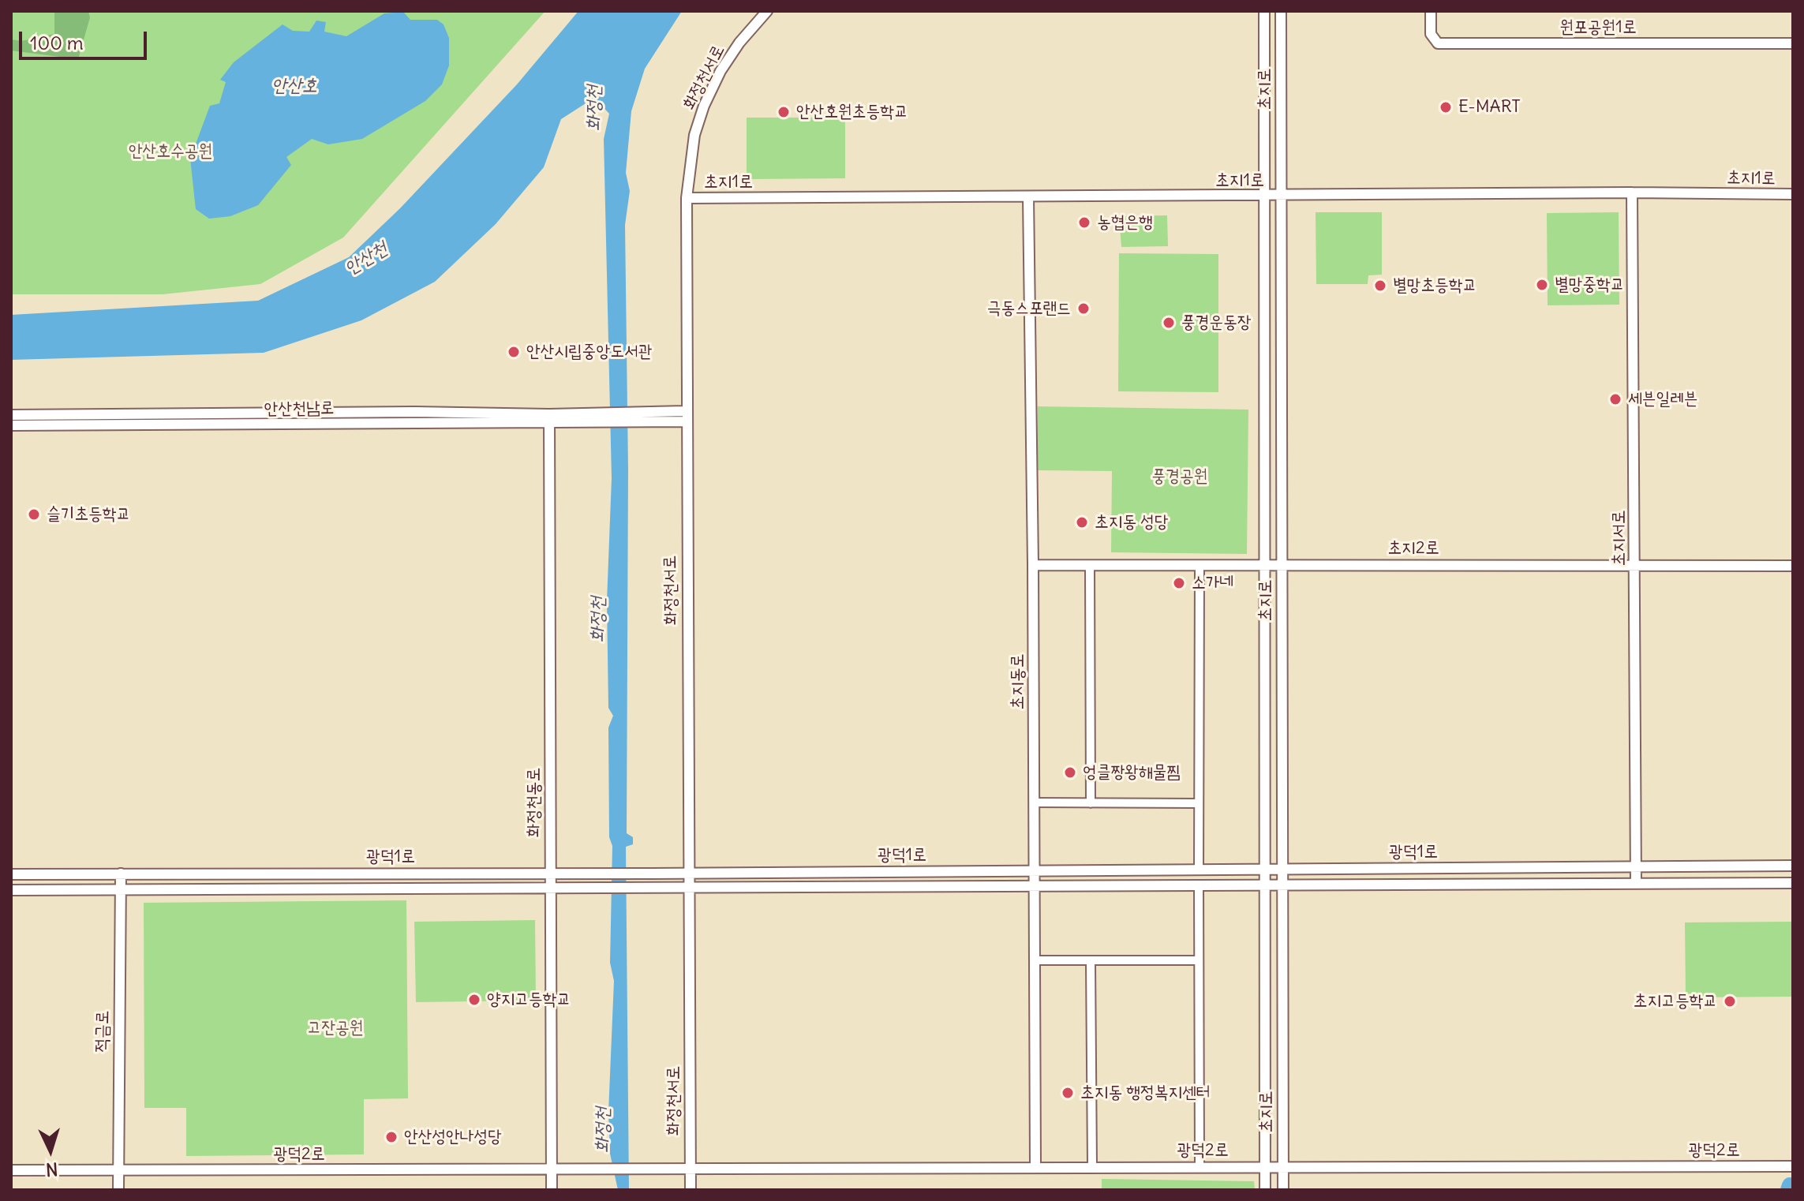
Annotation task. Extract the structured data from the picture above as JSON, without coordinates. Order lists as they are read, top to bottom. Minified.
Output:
{"streets":{"street":["원포공원1로","화정천서로","초지로","초지1로","안산천남로","초지서로","초지2로","초지동로","화정천동로","광덕1로","적금로","광덕2로"]},"crossings":[["화정천서로","초지1로"],["화정천서로","안산천남로"],["화정천서로","광덕1로"],["화정천서로","광덕2로"],["초지로","초지1로"],["초지로","초지2로"],["초지로","광덕1로"],["초지로","광덕2로"],["초지1로","초지서로"],["초지1로","초지동로"],["안산천남로","화정천동로"],["초지서로","초지2로"],["초지서로","광덕1로"],["초지2로","초지동로"],["초지동로","광덕1로"],["초지동로","광덕2로"],["화정천동로","광덕1로"],["화정천동로","광덕2로"],["광덕1로","적금로"],["적금로","광덕2로"]],"water":["안산호","화정천","안산천"],"parks":["안산호수공원","풍경공원","고잔공원"],"places":["E-MART","안산호원초등학교","농협은행","별망중학교","별망초등학교","극동스포랜드","풍경운동장","안산시립중앙도서관","세븐일레븐","슬기초등학교","초지동 성당","소가네","엉클짱왕해물찜","양지고등학교","초지고등학교","초지동 행정복지센터","안산성안나성당"],"scale_bar":"100 m","north":"bottom"}
